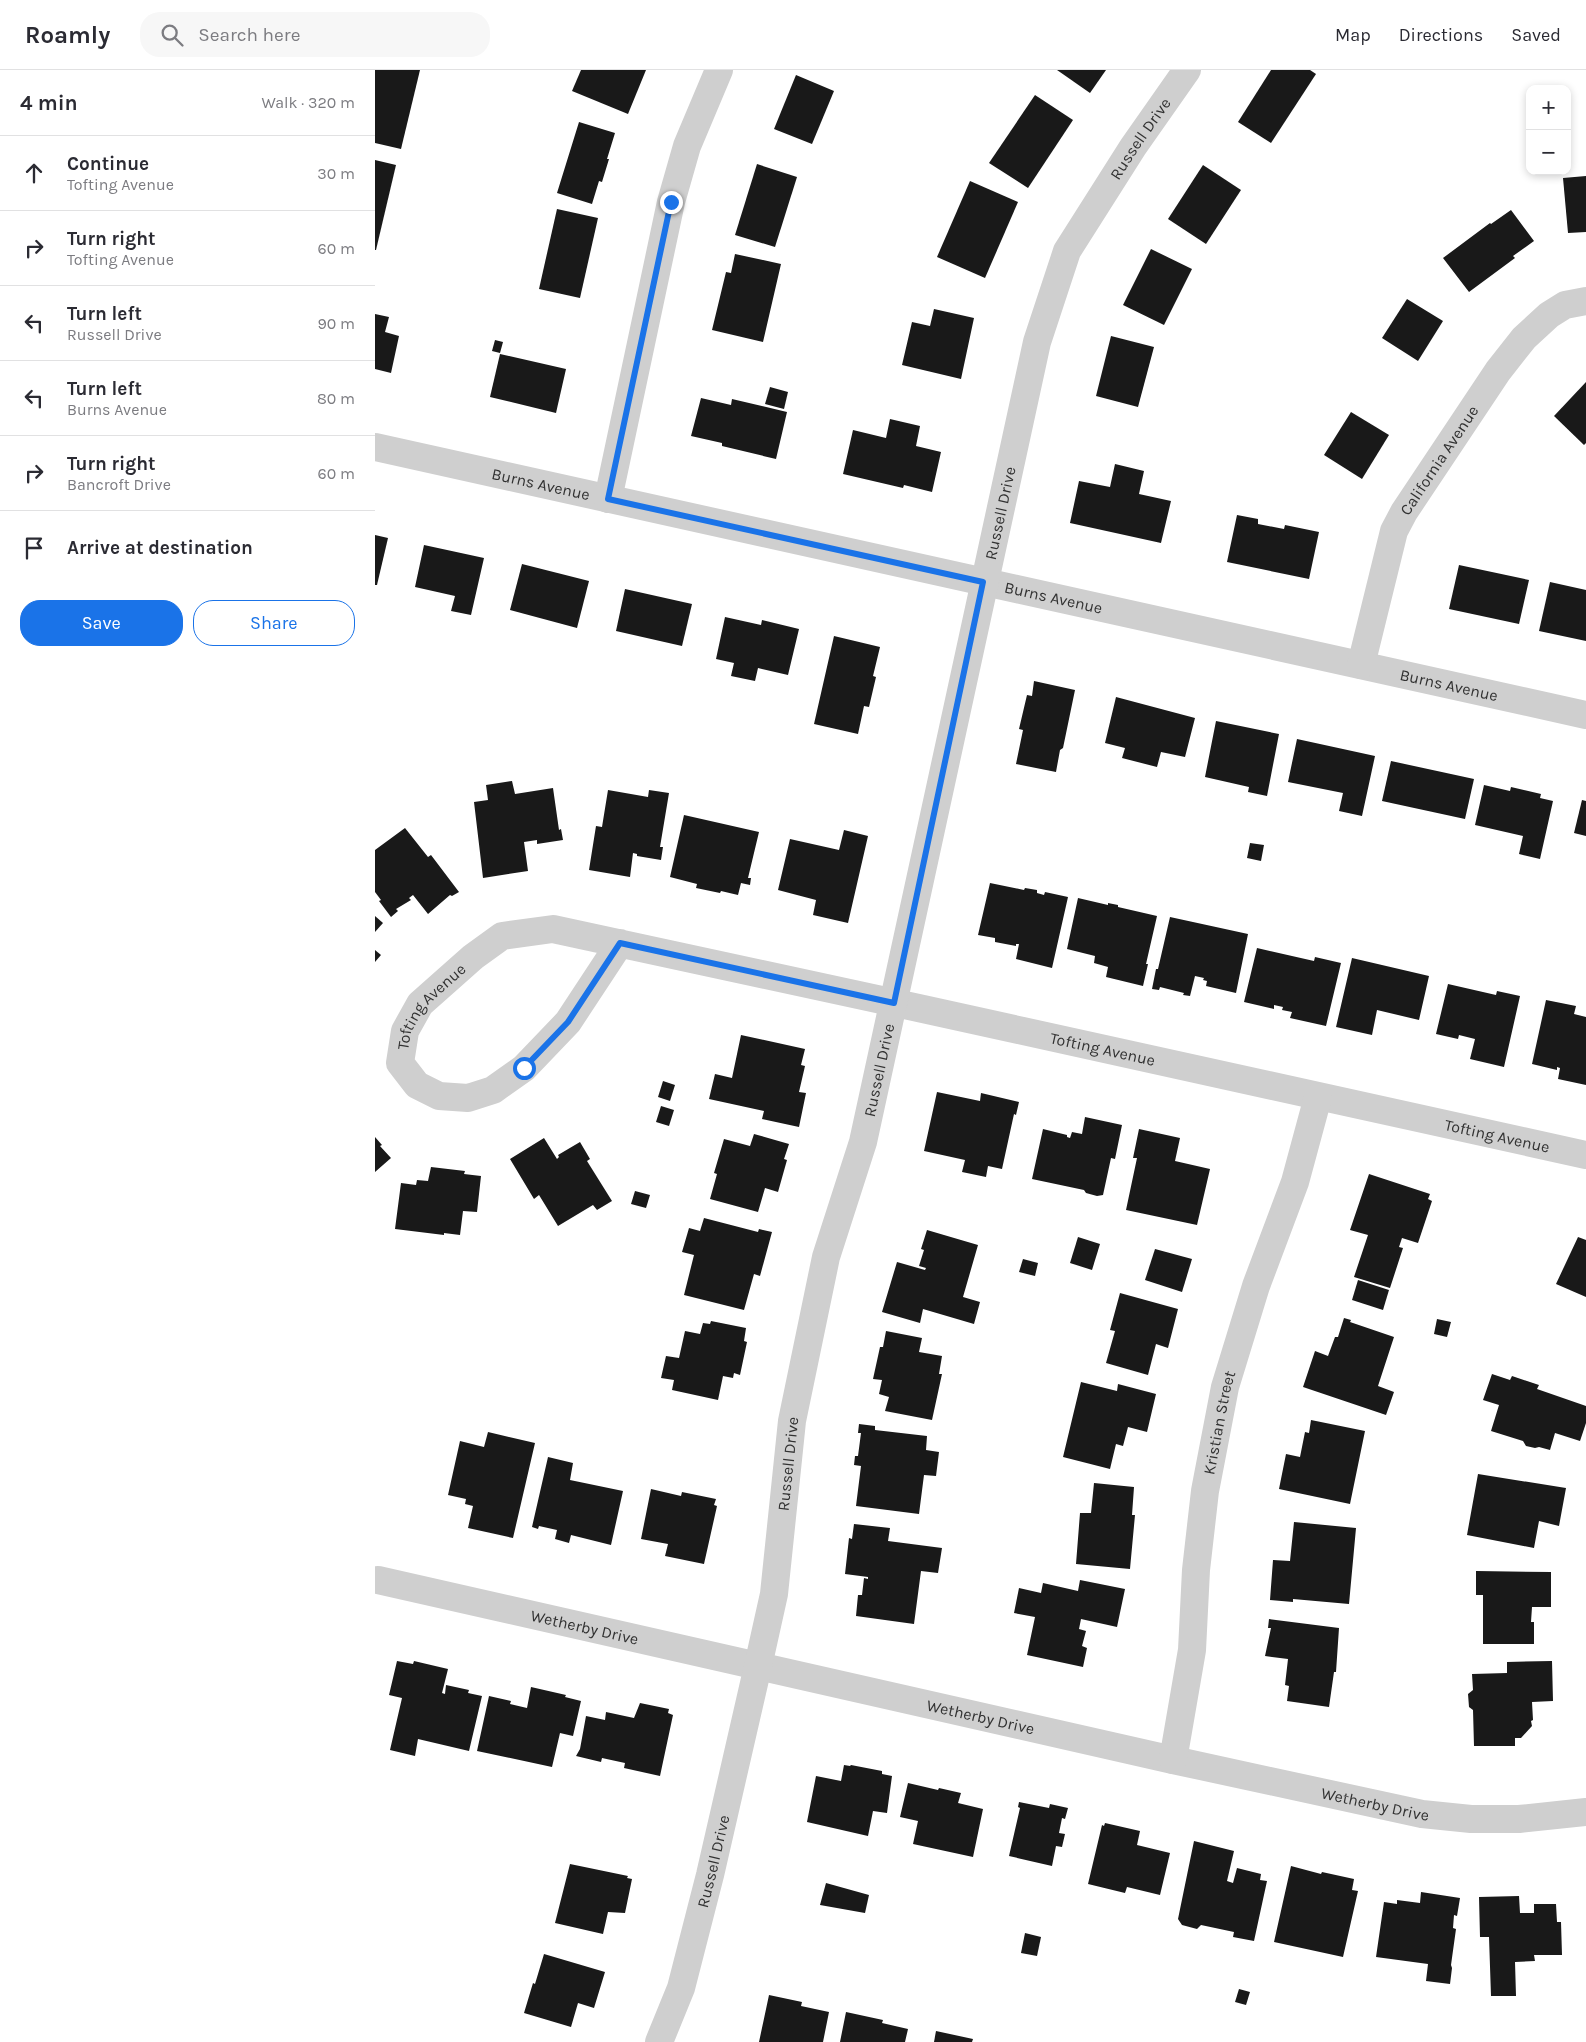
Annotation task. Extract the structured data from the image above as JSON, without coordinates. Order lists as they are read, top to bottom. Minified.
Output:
{"streets":{"street":["Russell Drive","California Avenue","Burns Avenue","Tofting Avenue","Kristian Street","Wetherby Drive"]},"crossings":[["Russell Drive","Burns Avenue"],["Russell Drive","Tofting Avenue"],["Russell Drive","Wetherby Drive"],["California Avenue","Burns Avenue"],["Tofting Avenue","Kristian Street"],["Kristian Street","Wetherby Drive"]],"page":{"header":"Roamly","search":"Search here","nav":["Map","Directions","Saved"],"heading":["4 min","Walk · 320 m"],"map_buttons":["+","−"],"list":[["Continue","Tofting Avenue","30 m"],["Turn right","Tofting Avenue","60 m"],["Turn left","Russell Drive","90 m"],["Turn left","Burns Avenue","80 m"],["Turn right","Bancroft Drive","60 m"],"Arrive at destination"],"buttons":["Save","Share"]}}
